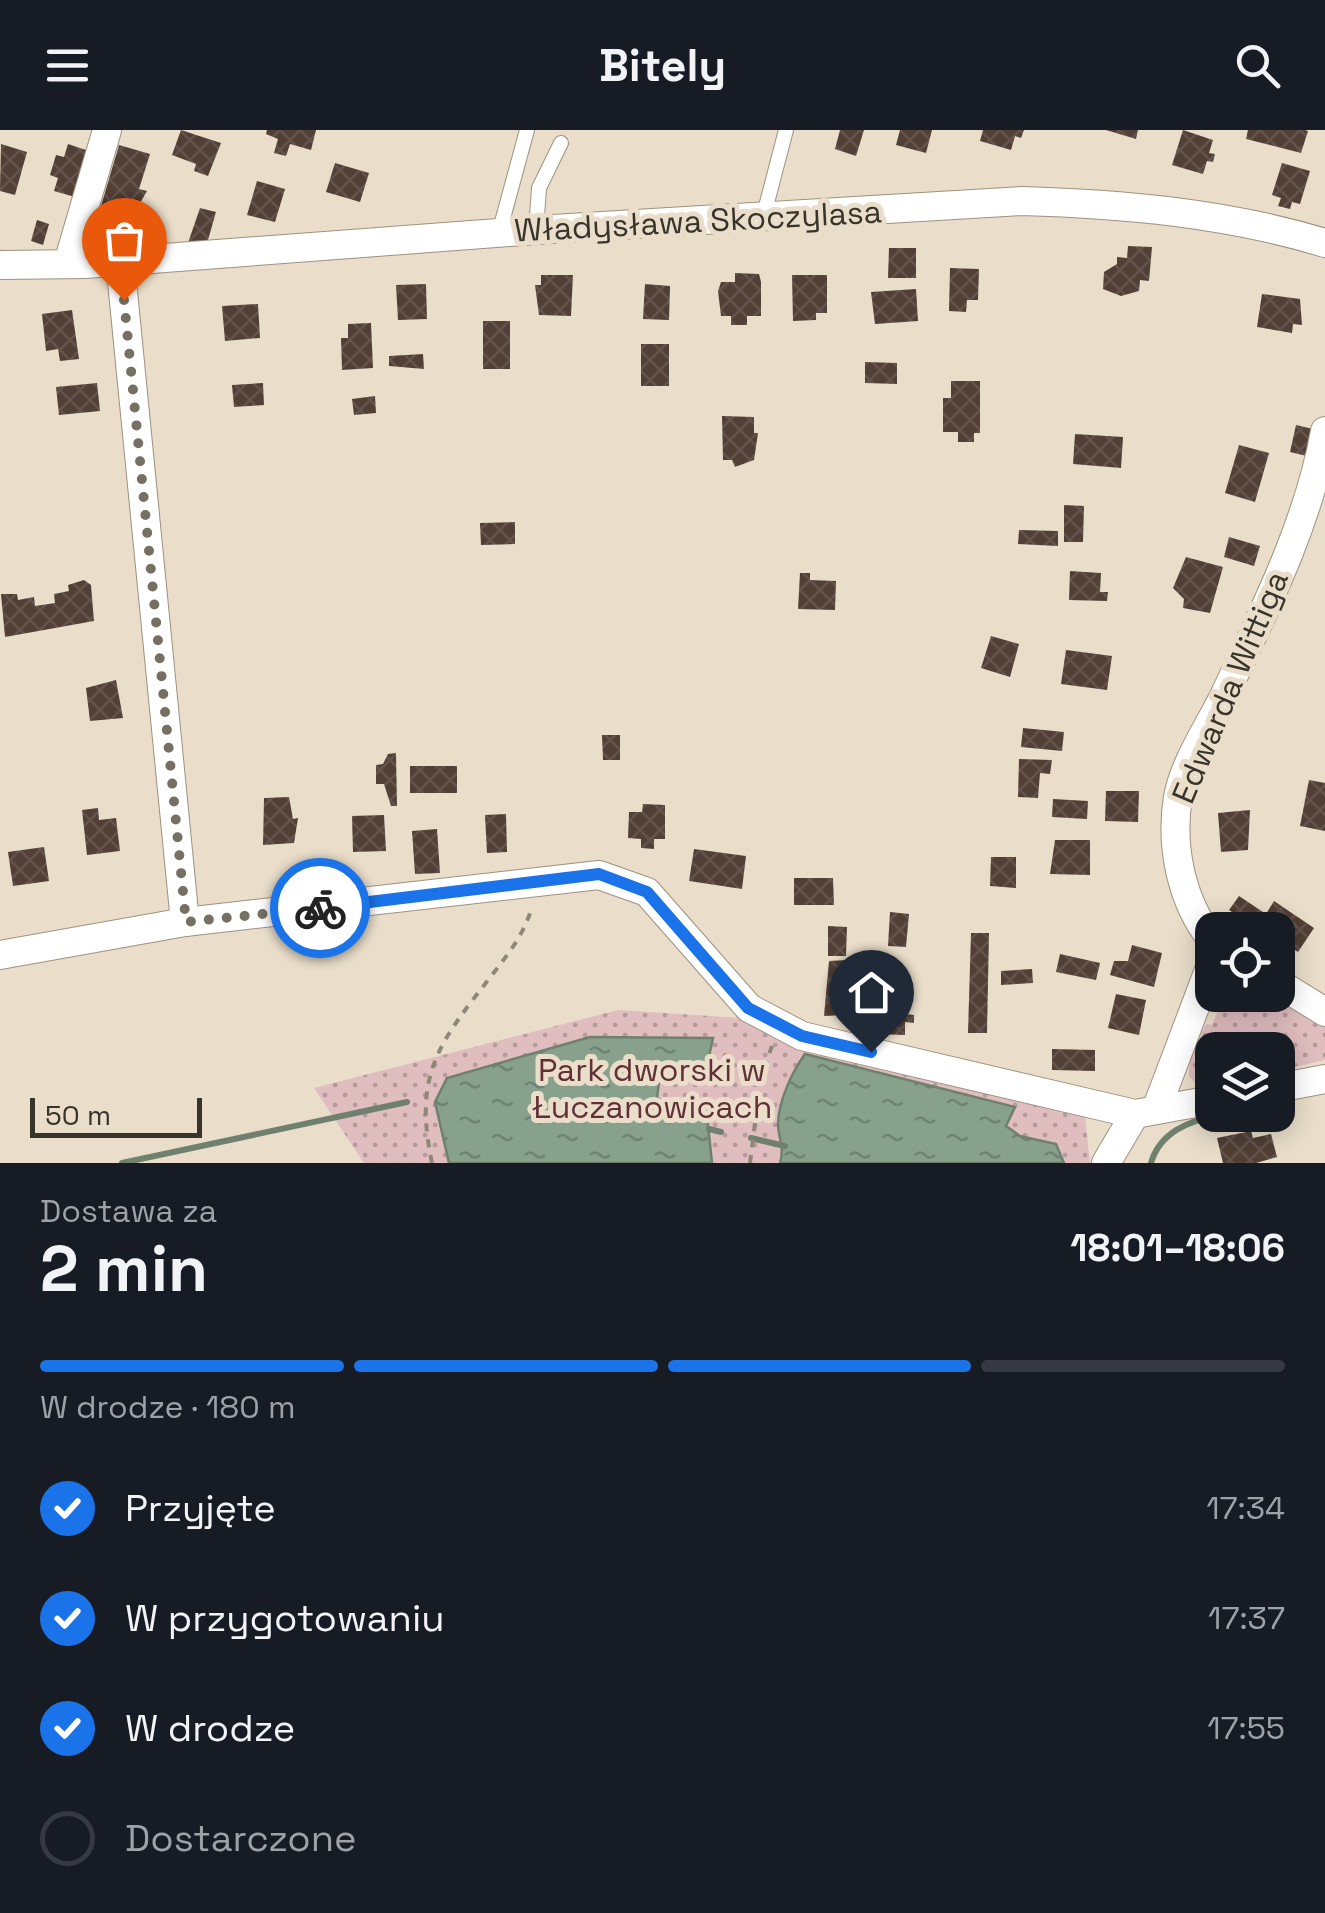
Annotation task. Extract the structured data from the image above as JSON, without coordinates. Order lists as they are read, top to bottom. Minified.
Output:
{"streets":{"street":["Władysława Skoczylasa","Edwarda Wittiga"]},"parks":["Park dworski w Łuczanowicach"],"scale_bar":"50 m","page":{"header":"Bitely","scale":"50 m","heading":["2 min","Dostawa za","18:01–18:06"],"bar":"W drodze · 180 m","list":[["Przyjęte","17:34"],["W przygotowaniu","17:37"],["W drodze","17:55"],"Dostarczone"]}}
